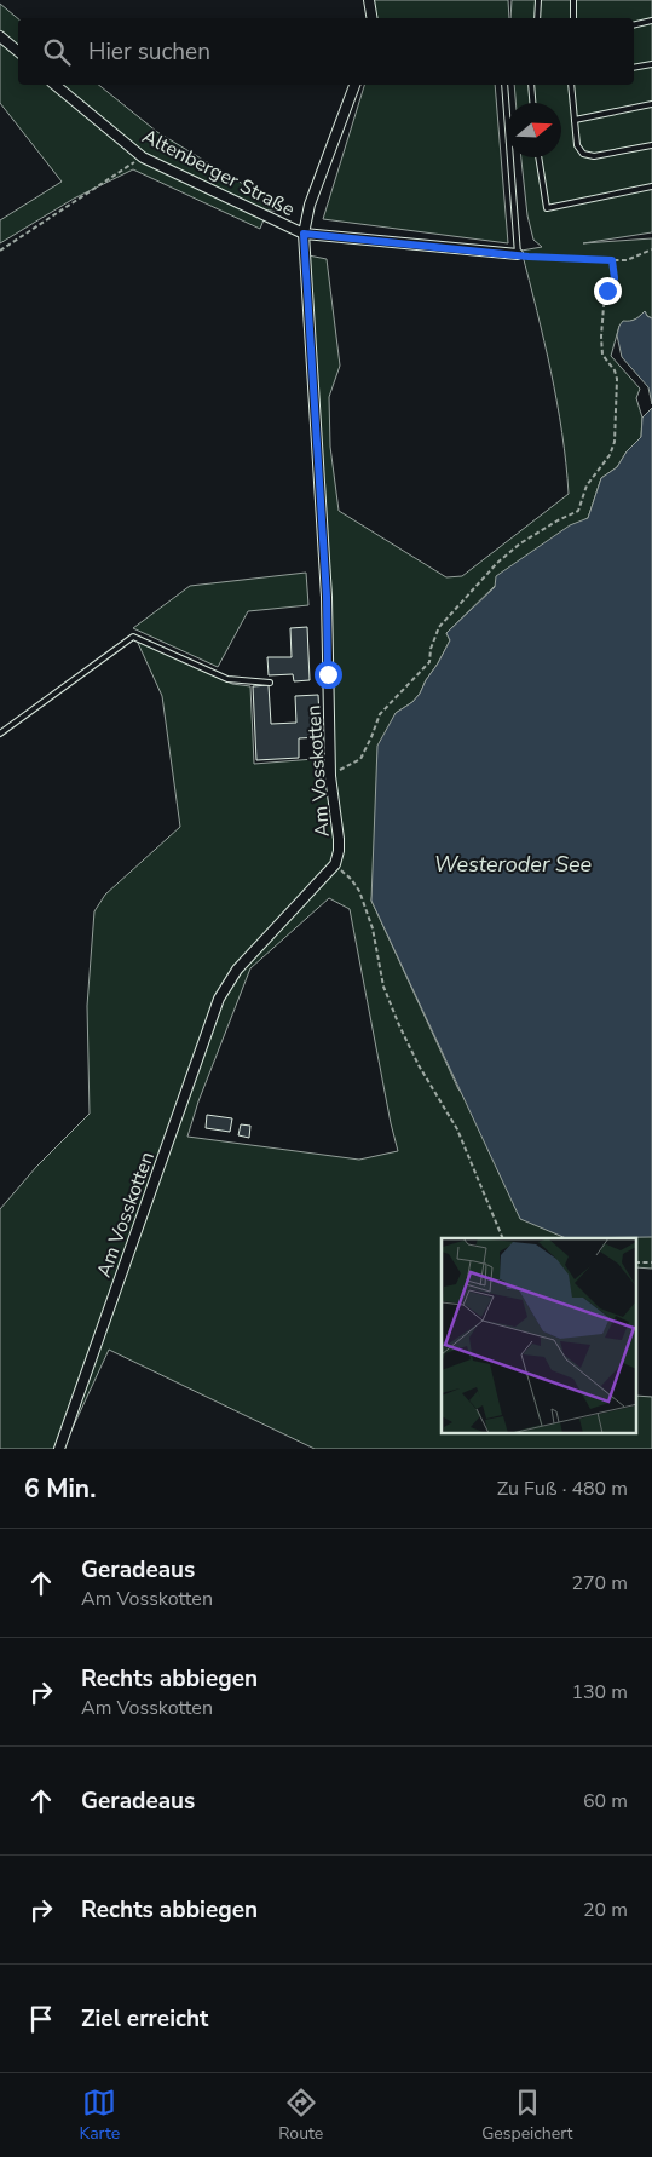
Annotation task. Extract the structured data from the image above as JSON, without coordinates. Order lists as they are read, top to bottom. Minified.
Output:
{"streets":{"street":["Altenberger Straße","Am Vosskotten"]},"crossings":[["Altenberger Straße","Am Vosskotten"]],"water":["Westeroder See"],"north":"right","page":{"search":"Hier suchen","heading":["6 Min.","Zu Fuß · 480 m"],"list":[["Geradeaus","Am Vosskotten","270 m"],["Rechts abbiegen","Am Vosskotten","130 m"],["Geradeaus","60 m"],["Rechts abbiegen","20 m"],"Ziel erreicht"],"nav":["Karte","Route","Gespeichert"]}}
